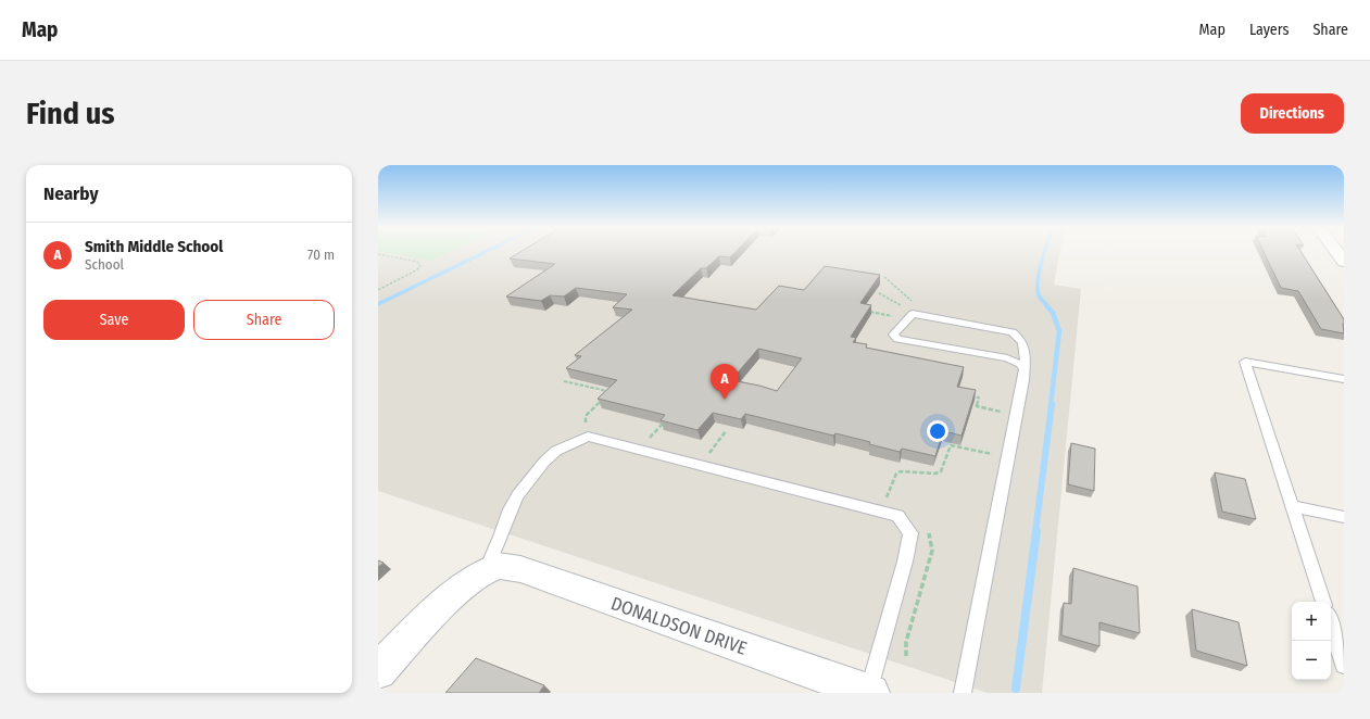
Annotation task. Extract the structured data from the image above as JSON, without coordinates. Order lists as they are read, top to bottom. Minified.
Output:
{"streets":{"street":["DONALDSON DRIVE"]},"page":{"header":"Map","nav":["Map","Layers","Share"],"buttons":["Directions",["Save","Share"]],"title":"Find us","heading":"Nearby","list":[{"mark":"A","name":"Smith Middle School","note":"School","value":"70 m"}],"pins":"A","map_buttons":["+","−"]}}
